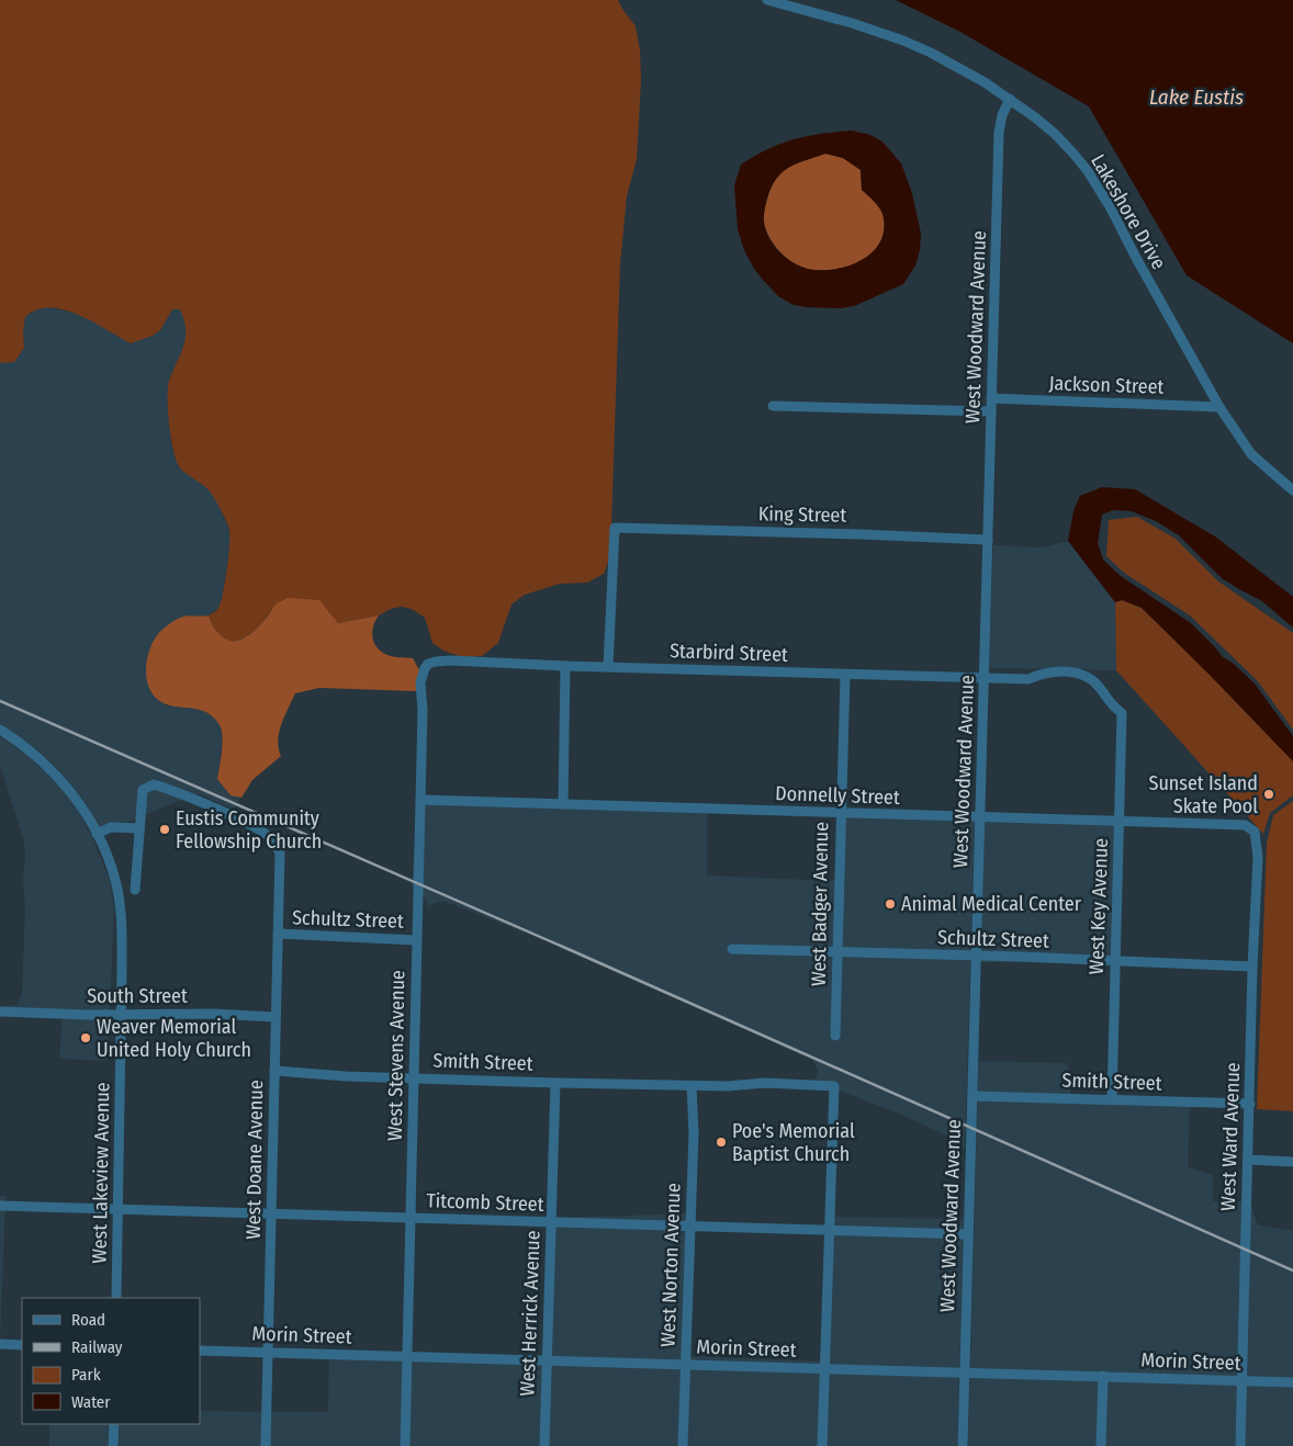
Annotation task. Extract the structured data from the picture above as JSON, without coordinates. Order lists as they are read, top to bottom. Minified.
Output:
{"streets":{"street":["Lakeshore Drive","West Woodward Avenue","Jackson Street","King Street","Starbird Street","Donnelly Street","West Badger Avenue","West Key Avenue","Schultz Street","South Street","West Stevens Avenue","Smith Street","West Ward Avenue","West Doane Avenue","West Lakeview Avenue","Titcomb Street","West Norton Avenue","West Herrick Avenue","Morin Street"]},"crossings":[["Lakeshore Drive","West Woodward Avenue"],["Lakeshore Drive","Jackson Street"],["West Woodward Avenue","Jackson Street"],["West Woodward Avenue","King Street"],["West Woodward Avenue","Starbird Street"],["West Woodward Avenue","Donnelly Street"],["West Woodward Avenue","Schultz Street"],["West Woodward Avenue","Smith Street"],["West Woodward Avenue","Titcomb Street"],["West Woodward Avenue","Morin Street"],["King Street","Starbird Street"],["Starbird Street","West Badger Avenue"],["Starbird Street","West Key Avenue"],["Starbird Street","West Stevens Avenue"],["Donnelly Street","West Badger Avenue"],["Donnelly Street","West Key Avenue"],["Donnelly Street","West Stevens Avenue"],["Donnelly Street","West Ward Avenue"],["West Badger Avenue","Schultz Street"],["West Key Avenue","Schultz Street"],["West Key Avenue","Smith Street"],["Schultz Street","West Stevens Avenue"],["Schultz Street","West Ward Avenue"],["Schultz Street","West Doane Avenue"],["South Street","West Doane Avenue"],["South Street","West Lakeview Avenue"],["West Stevens Avenue","Smith Street"],["West Stevens Avenue","Titcomb Street"],["West Stevens Avenue","Morin Street"],["Smith Street","West Ward Avenue"],["Smith Street","West Doane Avenue"],["Smith Street","Titcomb Street"],["Smith Street","West Norton Avenue"],["Smith Street","West Herrick Avenue"],["West Ward Avenue","Morin Street"],["West Doane Avenue","Titcomb Street"],["West Doane Avenue","Morin Street"],["West Lakeview Avenue","Titcomb Street"],["Titcomb Street","West Norton Avenue"],["Titcomb Street","West Herrick Avenue"],["West Norton Avenue","Morin Street"],["West Herrick Avenue","Morin Street"]],"water":["Lake Eustis"],"places":["Sunset Island Skate Pool","Eustis Community Fellowship Church","Animal Medical Center","Weaver Memorial United Holy Church","Poe's Memorial Baptist Church"],"legend":["Road","Railway","Park","Water"]}
